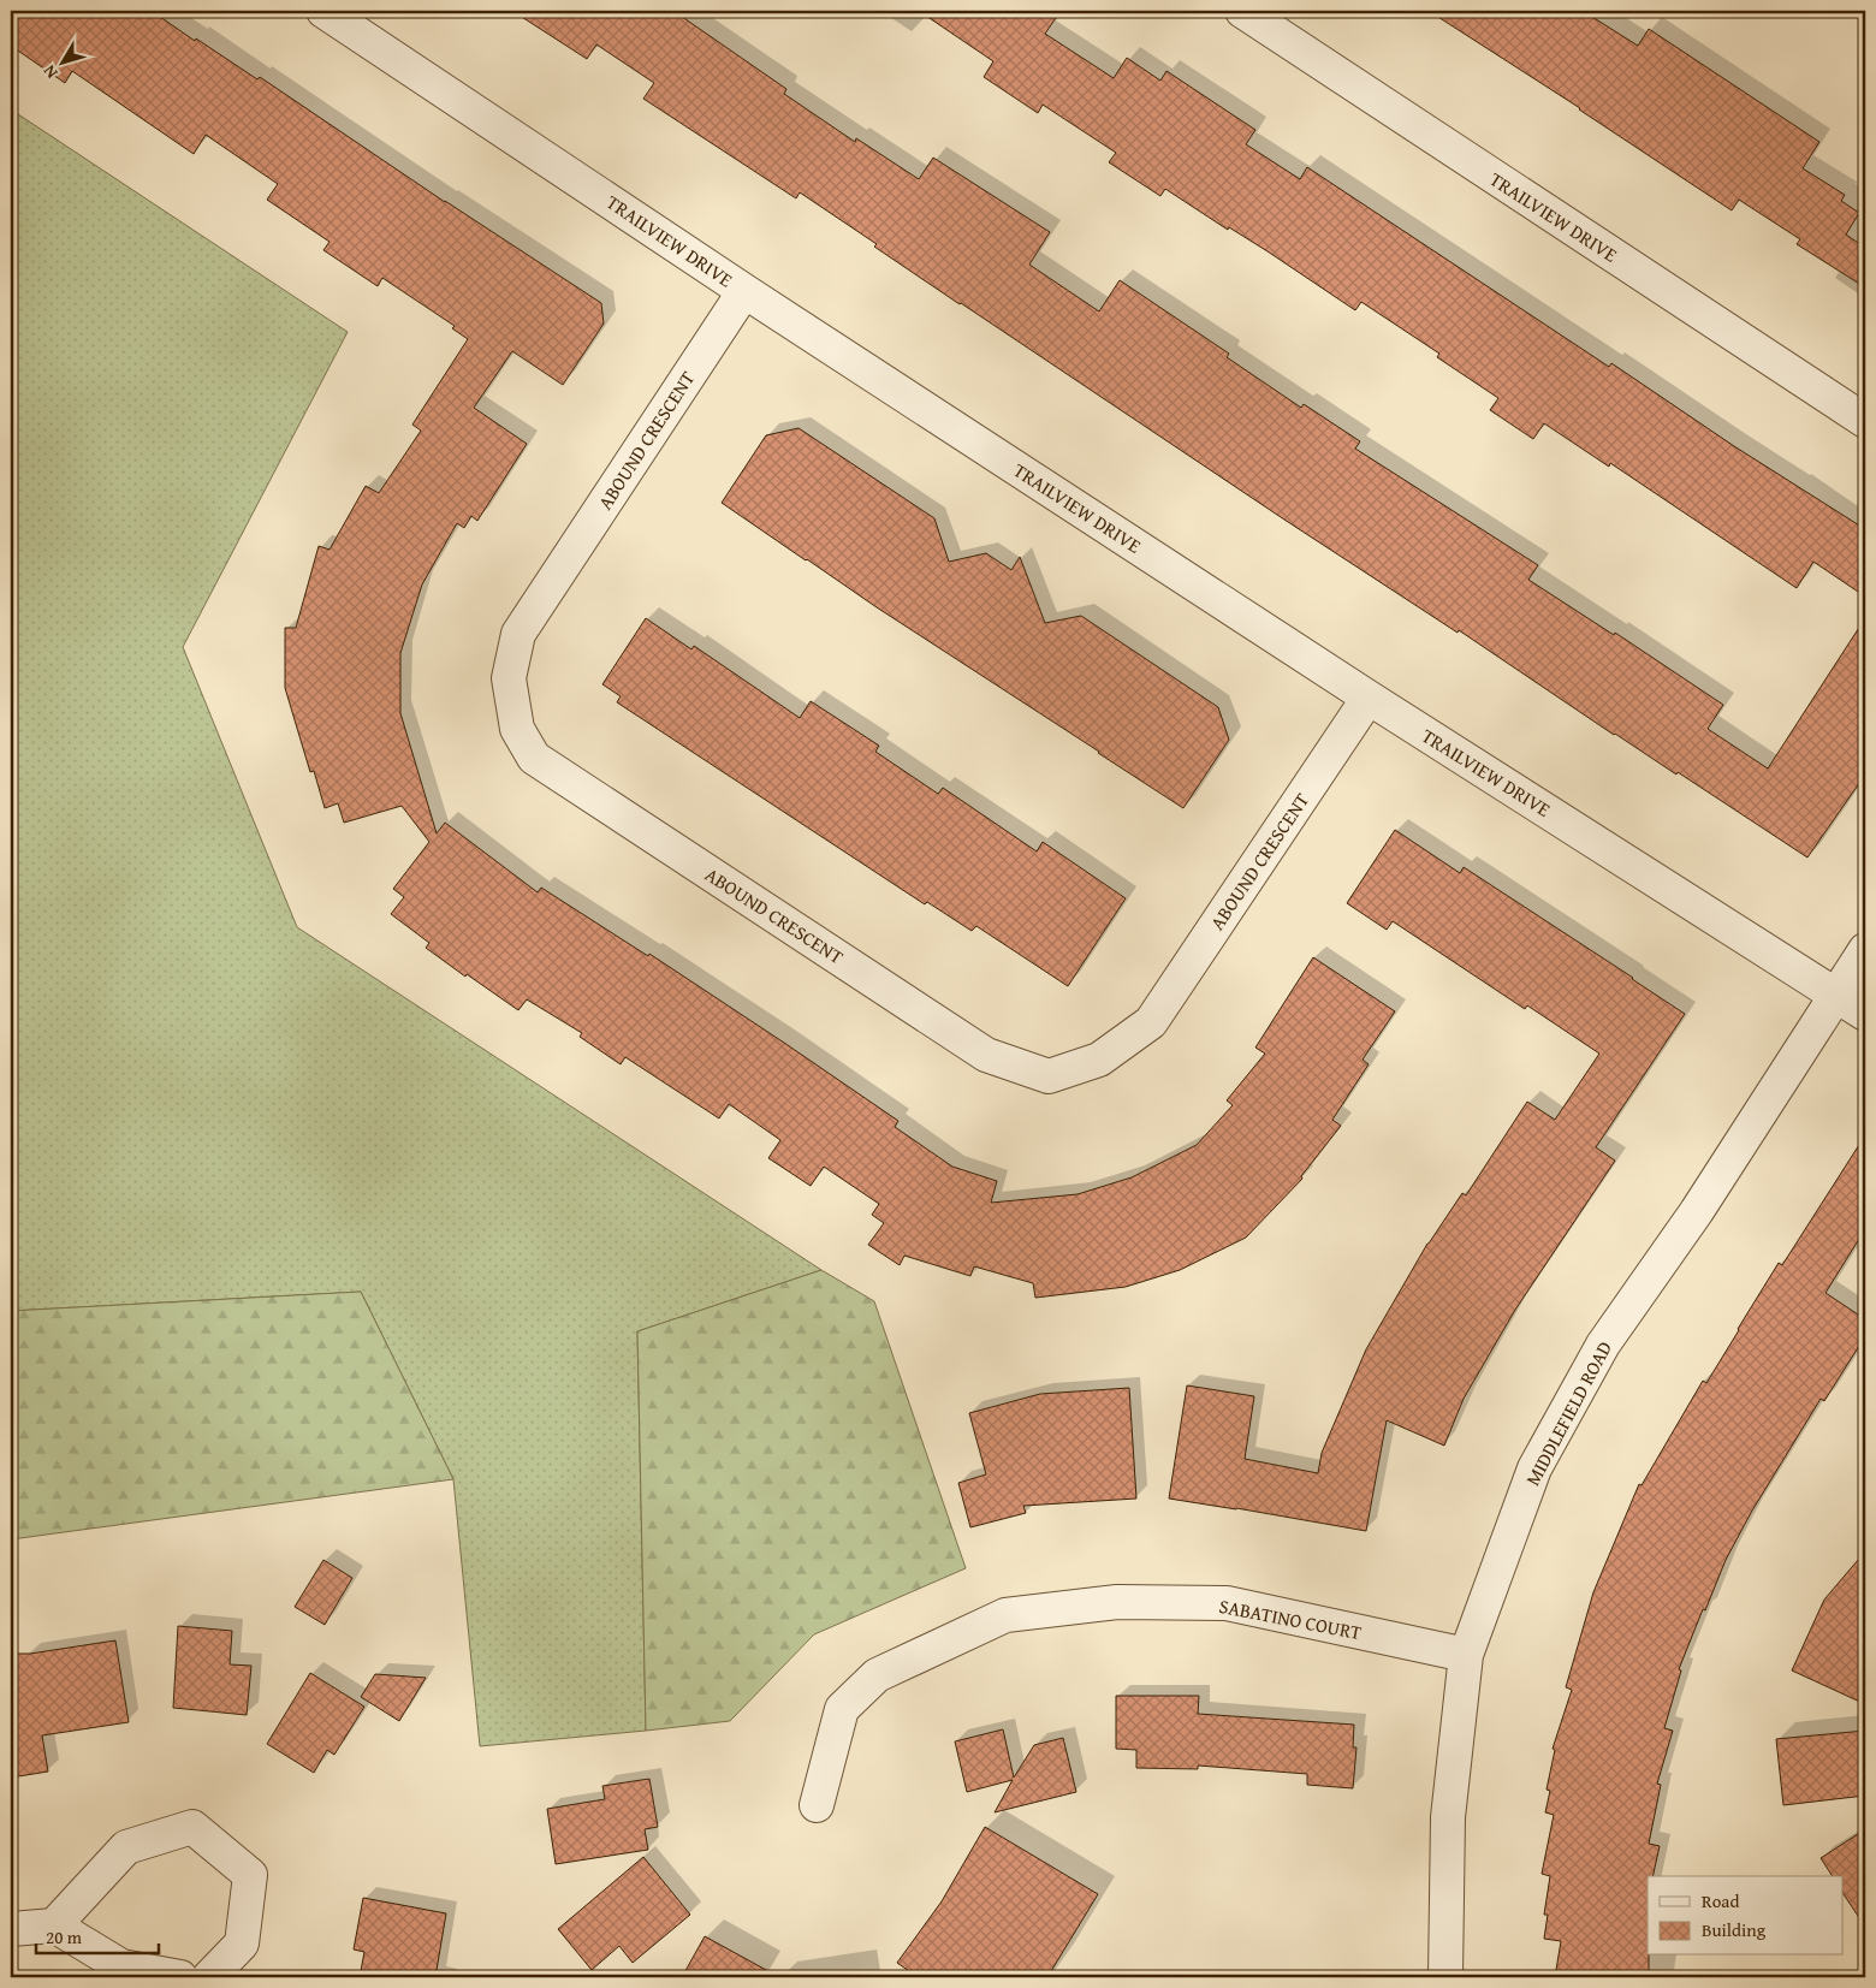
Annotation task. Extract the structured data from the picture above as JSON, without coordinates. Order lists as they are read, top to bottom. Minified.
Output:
{"streets":{"street":["TRAILVIEW DRIVE","ABOUND CRESCENT","MIDDLEFIELD ROAD","SABATINO COURT"]},"crossings":[["TRAILVIEW DRIVE","ABOUND CRESCENT"],["TRAILVIEW DRIVE","MIDDLEFIELD ROAD"],["MIDDLEFIELD ROAD","SABATINO COURT"]],"legend":["Road","Building"],"scale_bar":"20 m","north":"bottom left"}
